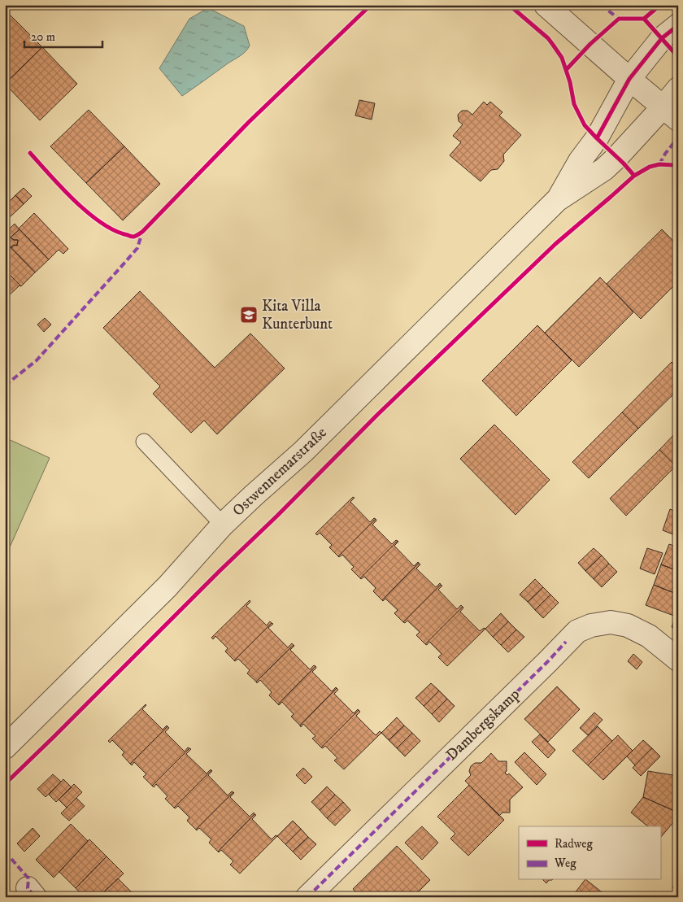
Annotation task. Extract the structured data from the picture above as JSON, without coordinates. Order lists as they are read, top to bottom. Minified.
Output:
{"streets":{"street":["Ostwennemarstraße","Dambergskamp"]},"places":{"school or university":["Kita Villa Kunterbunt"]},"legend":["Radweg","Weg"],"scale_bar":"20 m"}
